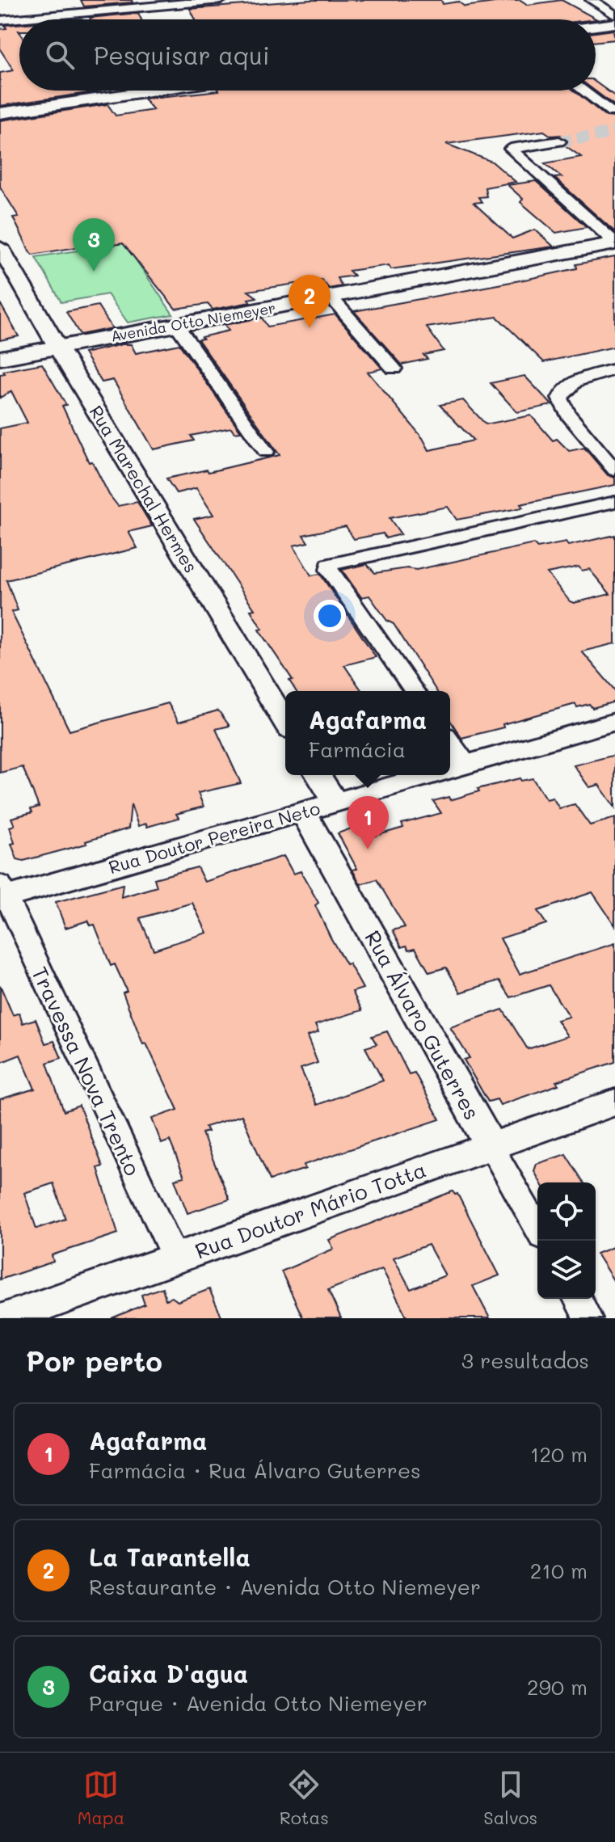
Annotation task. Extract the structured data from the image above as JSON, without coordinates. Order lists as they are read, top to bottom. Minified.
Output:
{"streets":{"main road":["Avenida Otto Niemeyer"],"street":["Rua Marechal Hermes","Rua Doutor Pereira Neto","Rua Álvaro Guterres","Travessa Nova Trento","Rua Doutor Mário Totta"]},"crossings":[["Avenida Otto Niemeyer","Rua Marechal Hermes"],["Rua Doutor Pereira Neto","Rua Álvaro Guterres"],["Rua Doutor Pereira Neto","Travessa Nova Trento"],["Rua Álvaro Guterres","Rua Doutor Mário Totta"],["Travessa Nova Trento","Rua Doutor Mário Totta"]],"page":{"search":"Pesquisar aqui","pins":["3","2","1"],"popup":["Agafarma","Farmácia"],"heading":["Por perto","3 resultados"],"list":[{"mark":"1","name":"Agafarma","note":"Farmácia · Rua Álvaro Guterres","value":"120 m"},{"mark":"2","name":"La Tarantella","note":"Restaurante · Avenida Otto Niemeyer","value":"210 m"},{"mark":"3","name":"Caixa D'agua","note":"Parque · Avenida Otto Niemeyer","value":"290 m"}],"nav":["Mapa","Rotas","Salvos"]}}
